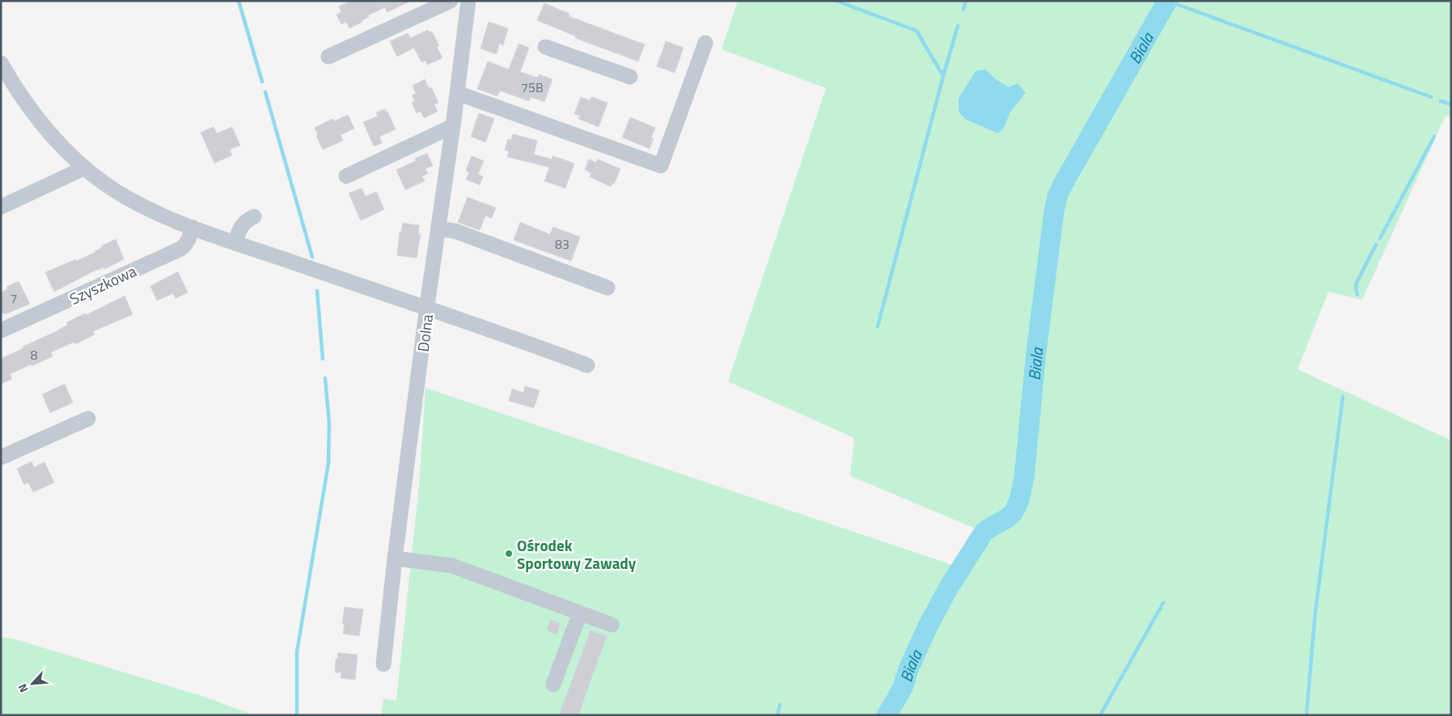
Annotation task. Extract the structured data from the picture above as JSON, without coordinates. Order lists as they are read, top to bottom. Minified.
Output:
{"streets":{"street":["Szyszkowa","Dolna"]},"water":["Biala"],"places":["Ośrodek Sportowy Zawady"],"house_numbers":["75B","83","7","8"],"north":"bottom left"}
